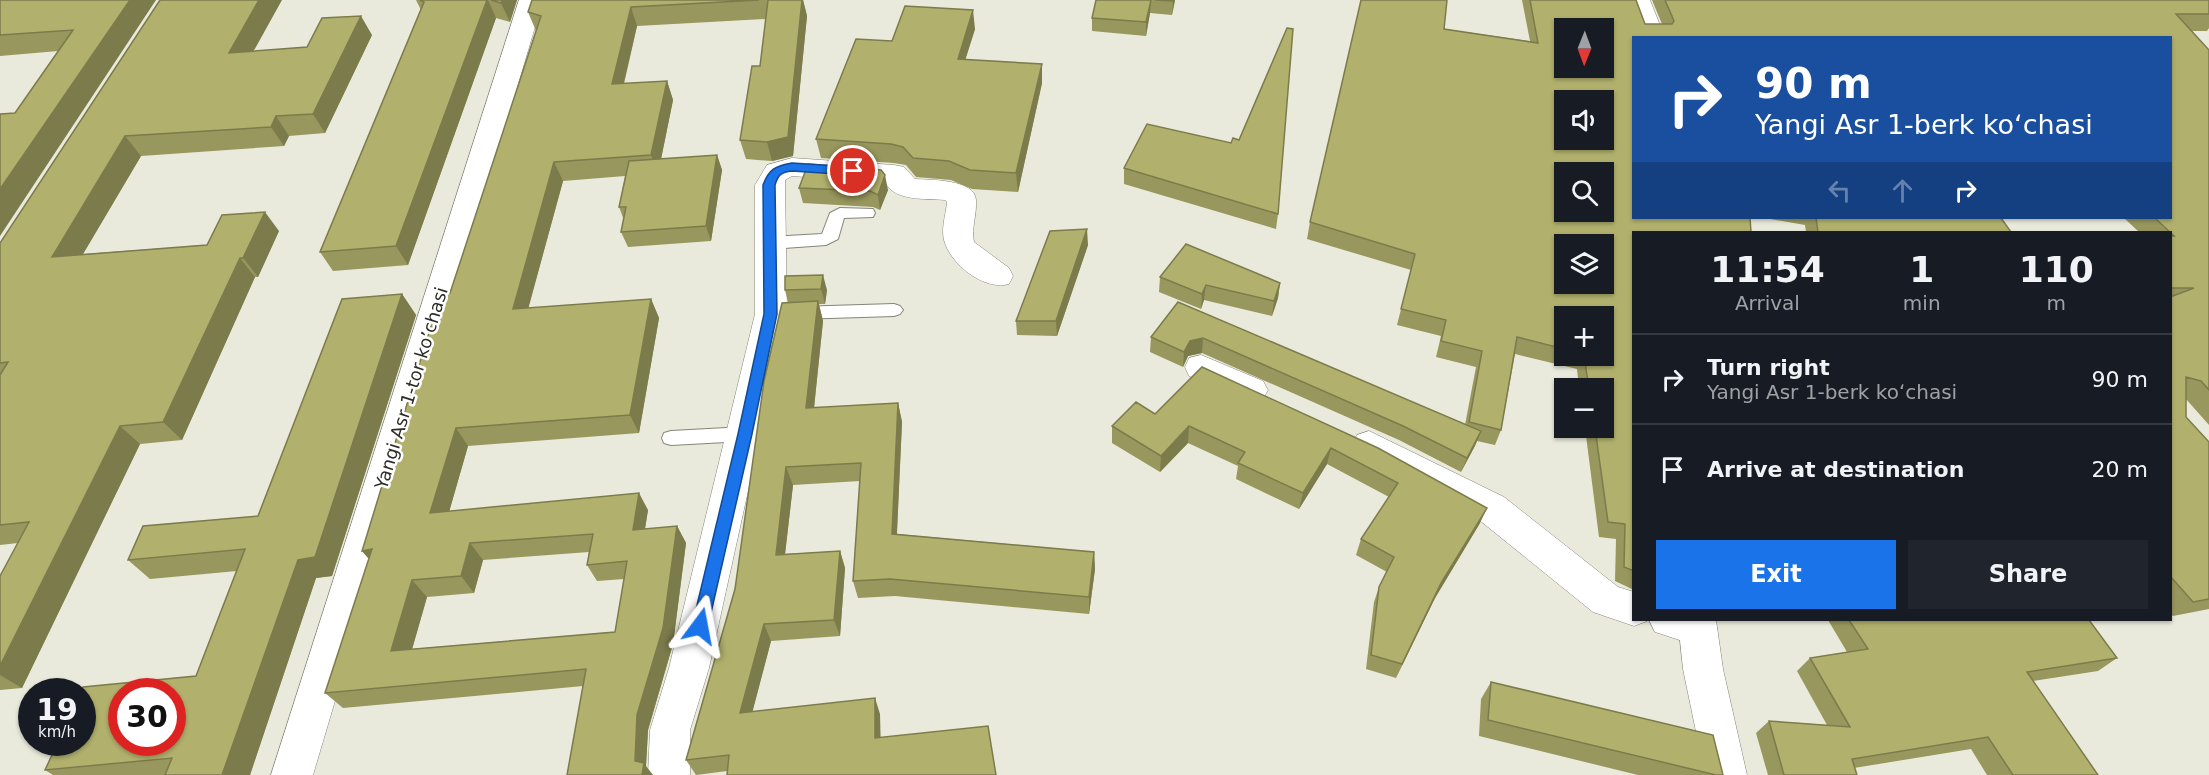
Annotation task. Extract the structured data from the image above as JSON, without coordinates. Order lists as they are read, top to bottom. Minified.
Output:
{"streets":{"street":["Yangi Asr 1-tor koʼchasi"]},"north":"bottom","page":{"map_buttons":["+","−"],"turn":["90 m","Yangi Asr 1-berk koʻchasi"],"eta":["11:54","Arrival","1","min","110","m"],"list":[{"name":"Turn right","note":"Yangi Asr 1-berk koʻchasi","value":"90 m"},{"name":"Arrive at destination","value":"20 m"}],"buttons":["Exit","Share"],"speed":"19 km/h","limit":"30"}}
